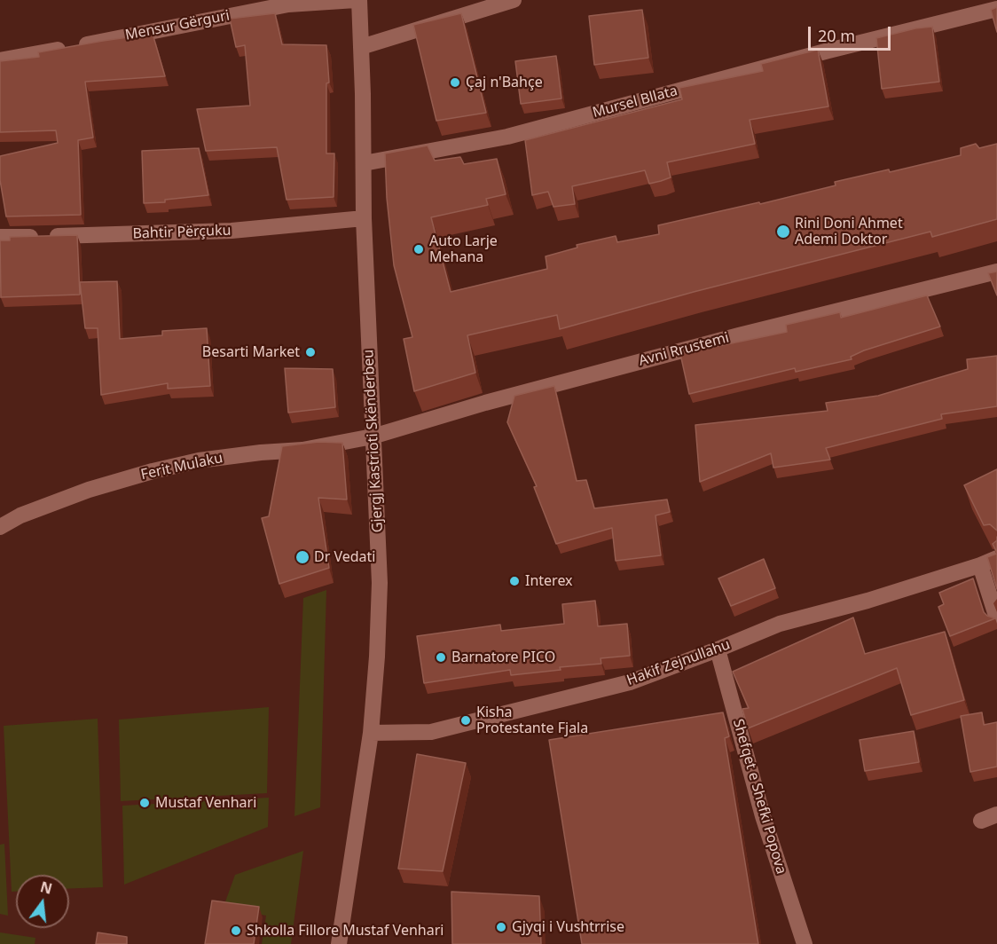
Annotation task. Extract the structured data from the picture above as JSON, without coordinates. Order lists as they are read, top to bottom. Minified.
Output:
{"streets":{"street":["Mensur Gërguri","Mursel Bllata","Bahtir Përçuku","Avni Rrustemi","Gjergj Kastrioti Skënderbeu","Ferit Mulaku","Hakif Zejnullahu","Shefqet e Shefki Popova"]},"crossings":[["Mensur Gërguri","Gjergj Kastrioti Skënderbeu"],["Mursel Bllata","Gjergj Kastrioti Skënderbeu"],["Bahtir Përçuku","Gjergj Kastrioti Skënderbeu"],["Avni Rrustemi","Gjergj Kastrioti Skënderbeu"],["Avni Rrustemi","Ferit Mulaku"],["Gjergj Kastrioti Skënderbeu","Ferit Mulaku"],["Gjergj Kastrioti Skënderbeu","Hakif Zejnullahu"],["Hakif Zejnullahu","Shefqet e Shefki Popova"]],"places":["Çaj n'Bahçe","Rini Doni Ahmet Ademi Doktor","Auto Larje Mehana","Besarti Market","Dr Vedati","Interex","Barnatore PICO","Kisha Protestante Fjala","Mustaf Venhari","Gjyqi i Vushtrrise","Shkolla Fillore Mustaf Venhari"],"scale_bar":"20 m","north":"top"}
